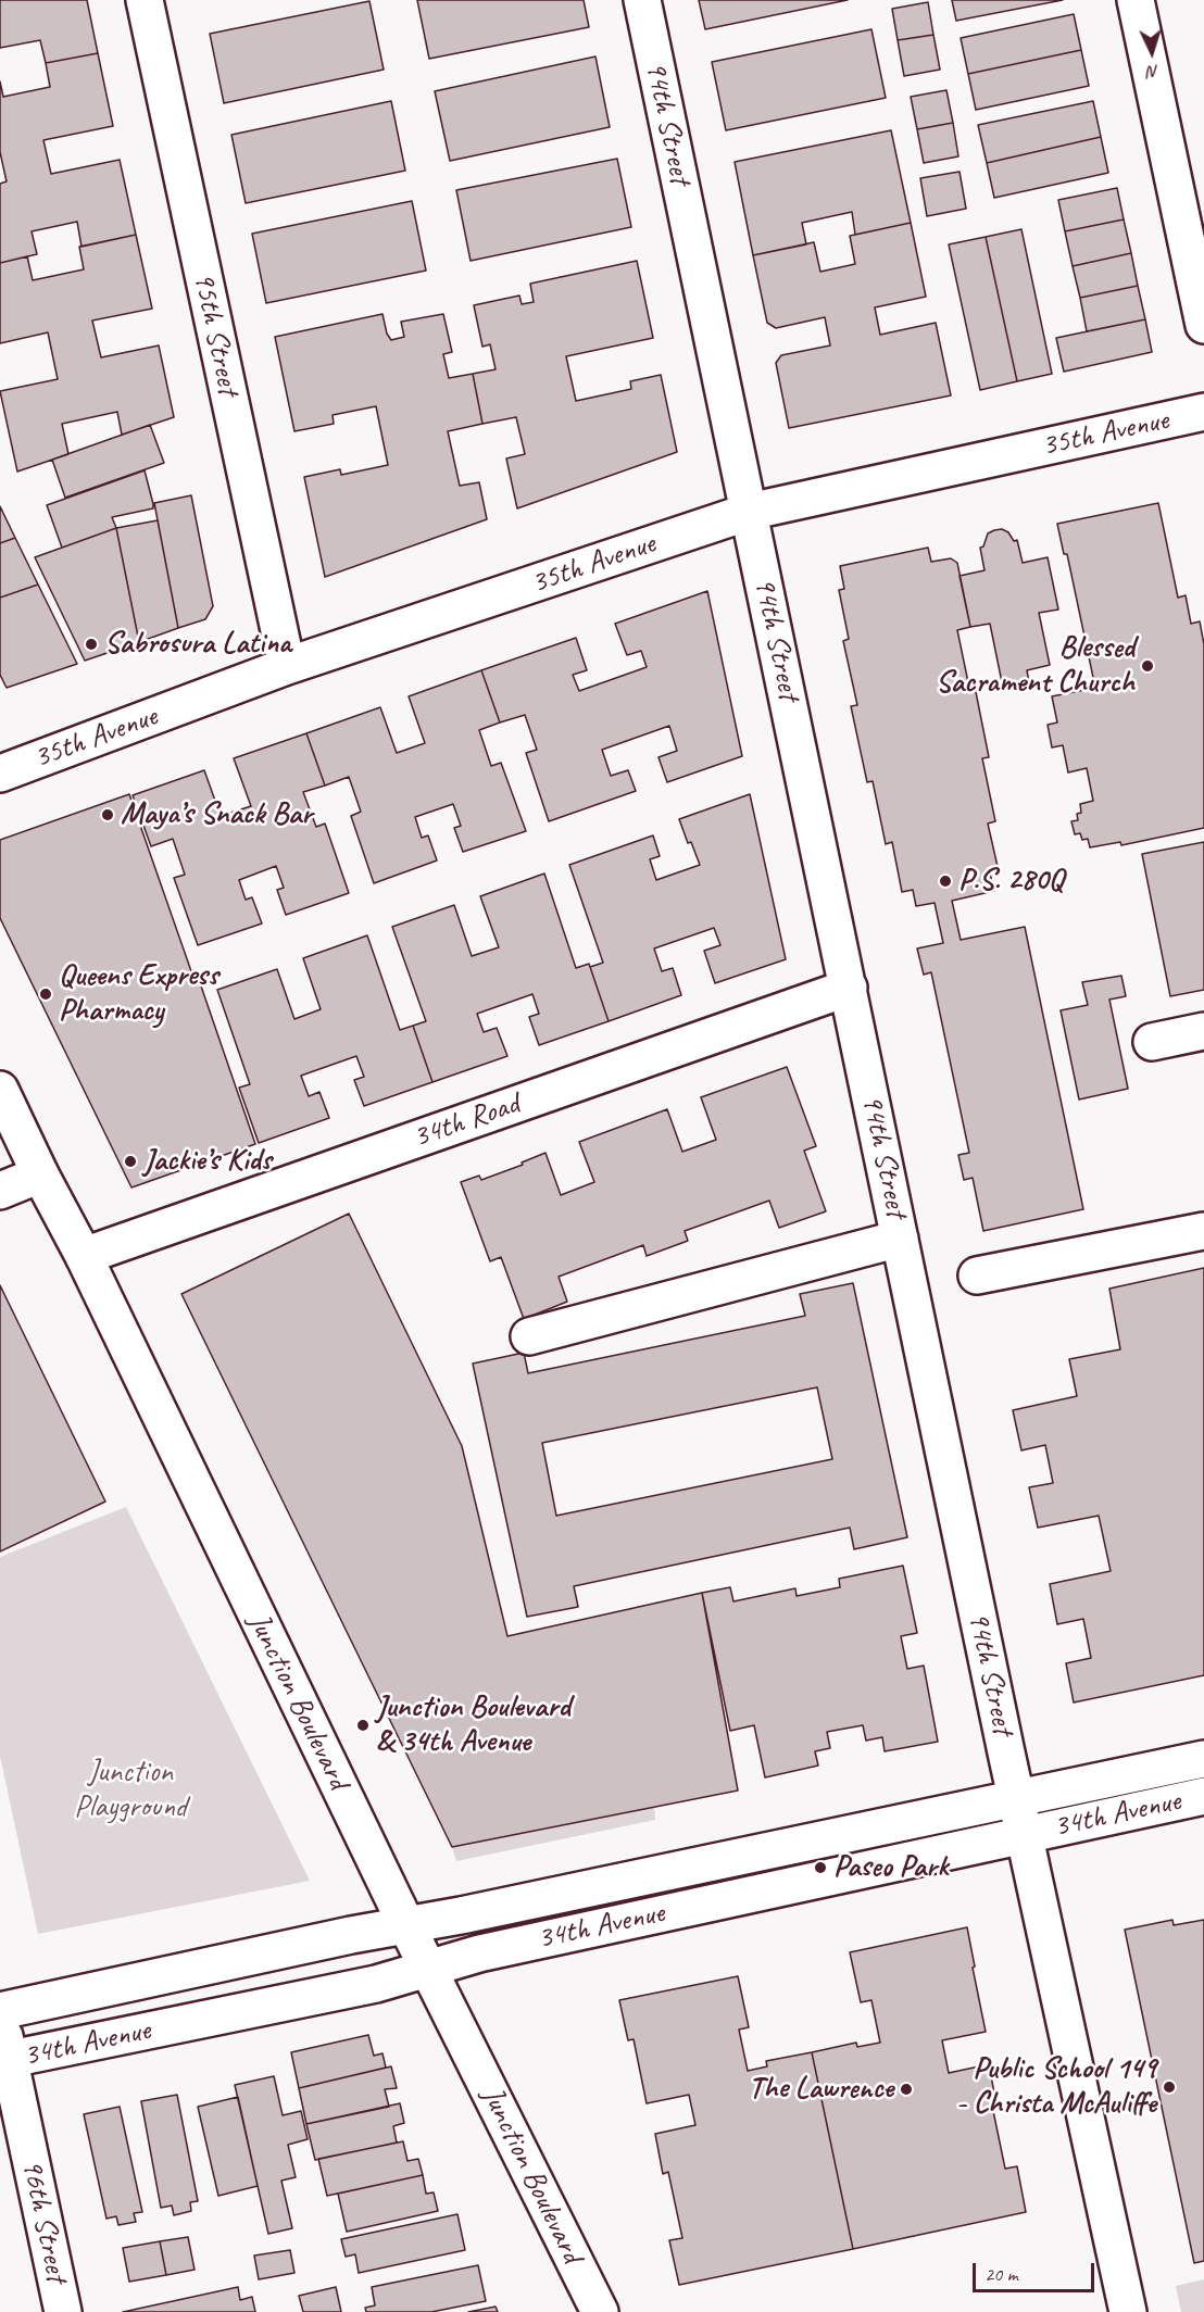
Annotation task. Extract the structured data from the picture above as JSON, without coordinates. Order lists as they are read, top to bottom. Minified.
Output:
{"streets":{"street":["94th Street","95th Street","35th Avenue","34th Road","Junction Boulevard","34th Avenue","96th Street"]},"crossings":[["94th Street","35th Avenue"],["94th Street","34th Road"],["94th Street","34th Avenue"],["95th Street","35th Avenue"],["34th Road","Junction Boulevard"],["Junction Boulevard","34th Avenue"],["34th Avenue","96th Street"]],"parks":["Junction Playground"],"places":["Sabrosura Latina","Blessed Sacrament Church","Maya’s Snack Bar","P.S. 280Q","Queens Express Pharmacy","Jackie’s Kids","Junction Boulevard & 34th Avenue","Paseo Park","Public School 149 - Christa McAuliffe","The Lawrence"],"scale_bar":"20 m","north":"bottom"}
